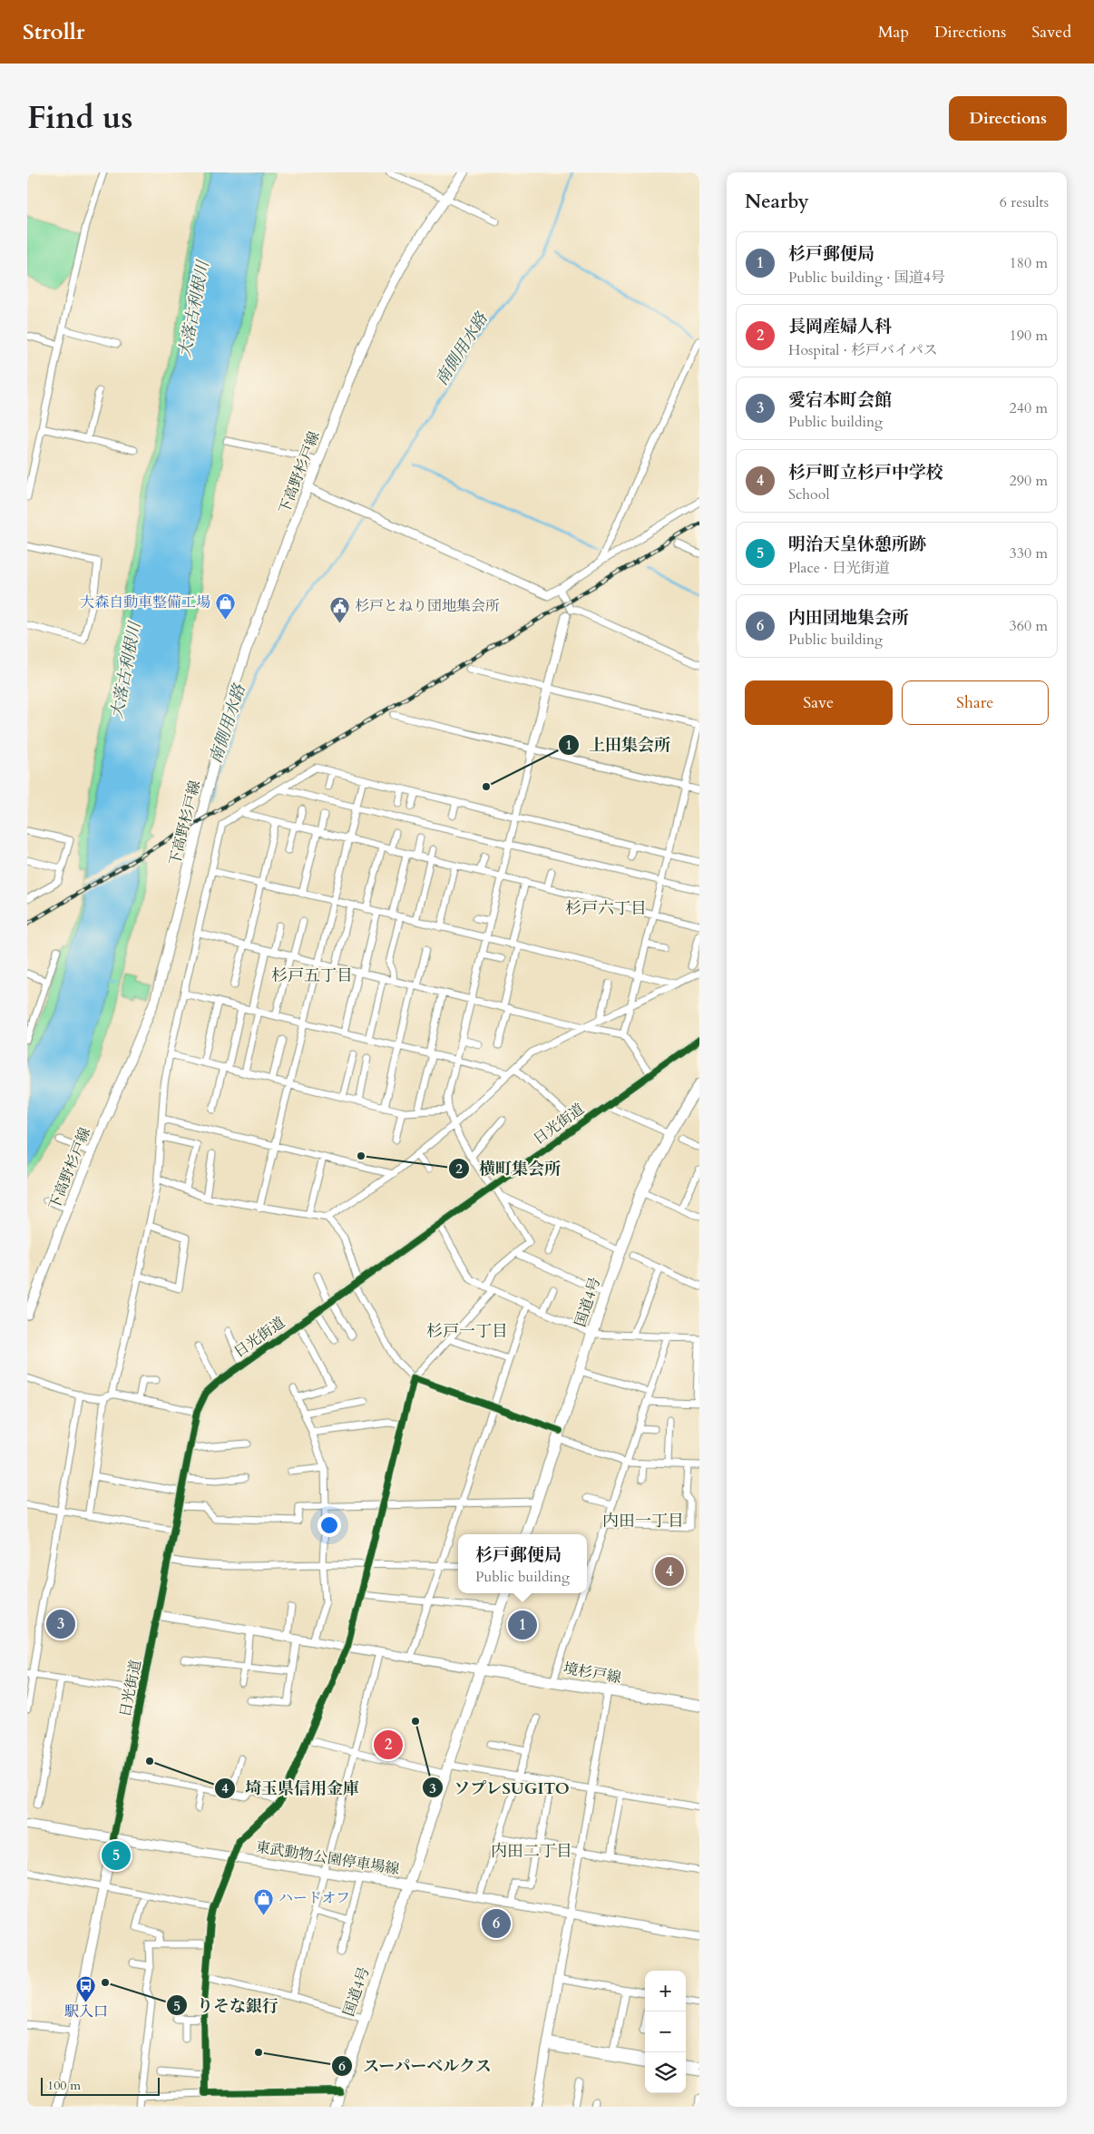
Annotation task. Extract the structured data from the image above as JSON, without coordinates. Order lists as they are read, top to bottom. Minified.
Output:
{"streets":{"main road":["下高野杉戸線","日光街道","国道4号","境杉戸線","東武動物公園停車場線"]},"crossings":[["日光街道","東武動物公園停車場線"],["国道4号","境杉戸線"],["国道4号","東武動物公園停車場線"]],"districts":["杉戸六丁目","杉戸五丁目","杉戸一丁目","内田一丁目","内田二丁目"],"water":["大落古利根川","南側用水路"],"places":{"shop":["大森自動車整備工場","ハードオフ"],"public building":["杉戸とねり団地集会所"],"other":["上田集会所","横町集会所","ソプレSUGITO","埼玉県信用金庫","りそな銀行","スーパーベルクス"],"bus stop":["駅入口"]},"scale_bar":"100 m","page":{"header":"Strollr","nav":["Map","Directions","Saved"],"title":"Find us","buttons":["Directions",["Save","Share"]],"heading":["Nearby","6 results"],"list":[{"mark":"1","name":"杉戸郵便局","note":"Public building · 国道4号","value":"180 m"},{"mark":"2","name":"長岡産婦人科","note":"Hospital · 杉戸バイパス","value":"190 m"},{"mark":"3","name":"愛宕本町会館","note":"Public building","value":"240 m"},{"mark":"4","name":"杉戸町立杉戸中学校","note":"School","value":"290 m"},{"mark":"5","name":"明治天皇休憩所跡","note":"Place · 日光街道","value":"330 m"},{"mark":"6","name":"内田団地集会所","note":"Public building","value":"360 m"}],"popup":["杉戸郵便局","Public building"],"pins":["4","3","1","2","5","6"],"map_buttons":["+","−"],"scale":"100 m"}}
